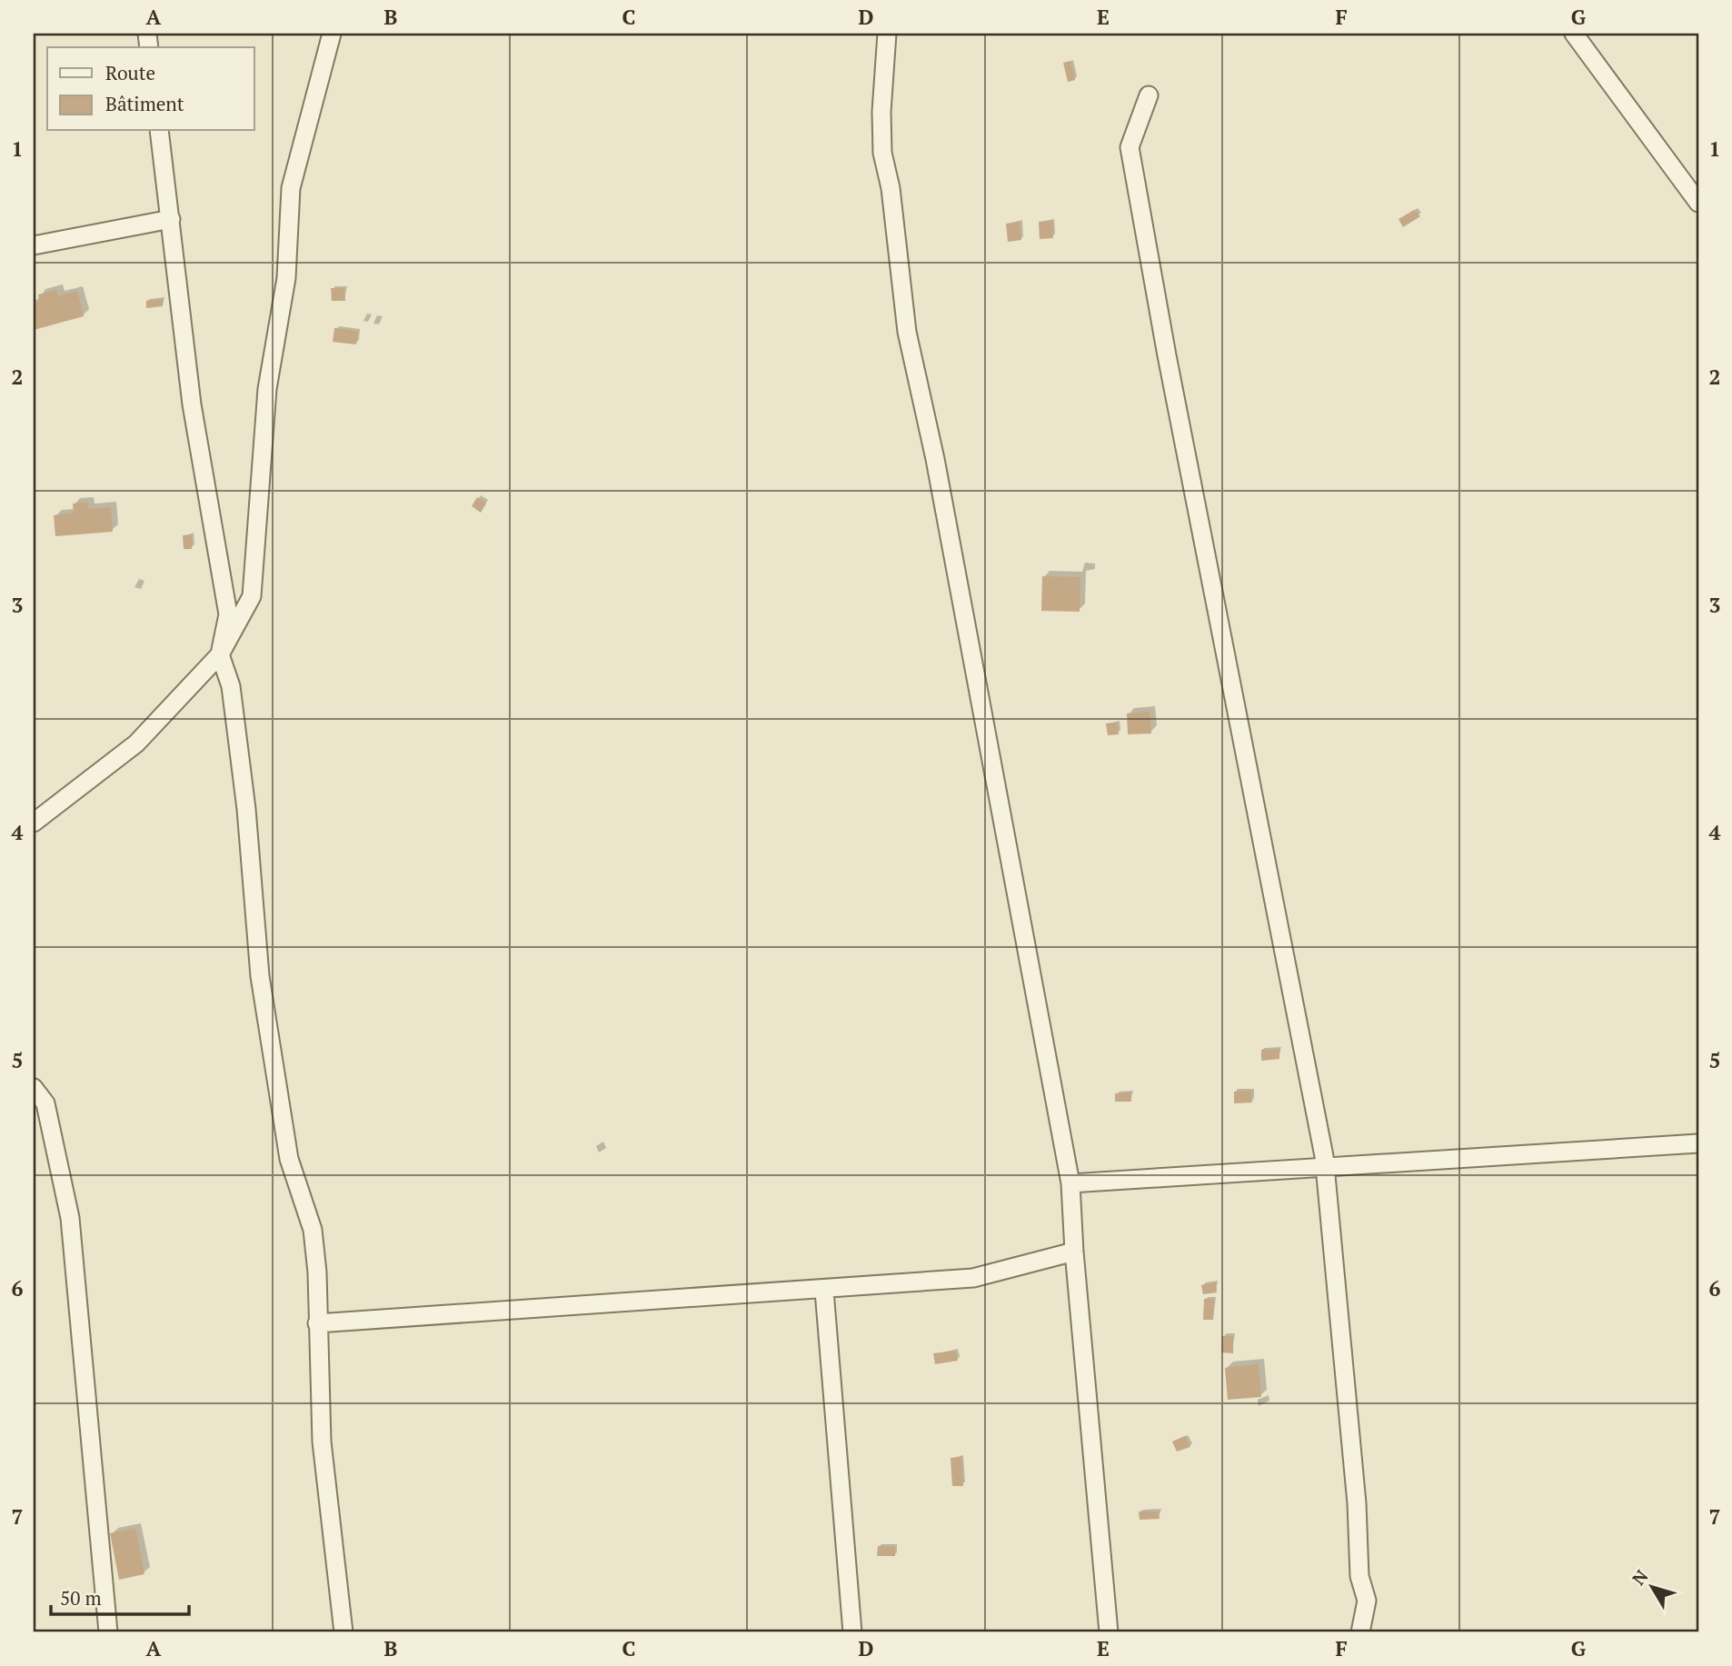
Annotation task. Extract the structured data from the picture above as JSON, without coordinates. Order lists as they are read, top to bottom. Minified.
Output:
{"legend":["Route","Bâtiment"],"scale_bar":"50 m","north":"top left","grid":{"columns":["A","B","C","D","E","F","G"],"rows":["1","2","3","4","5","6","7"]}}
